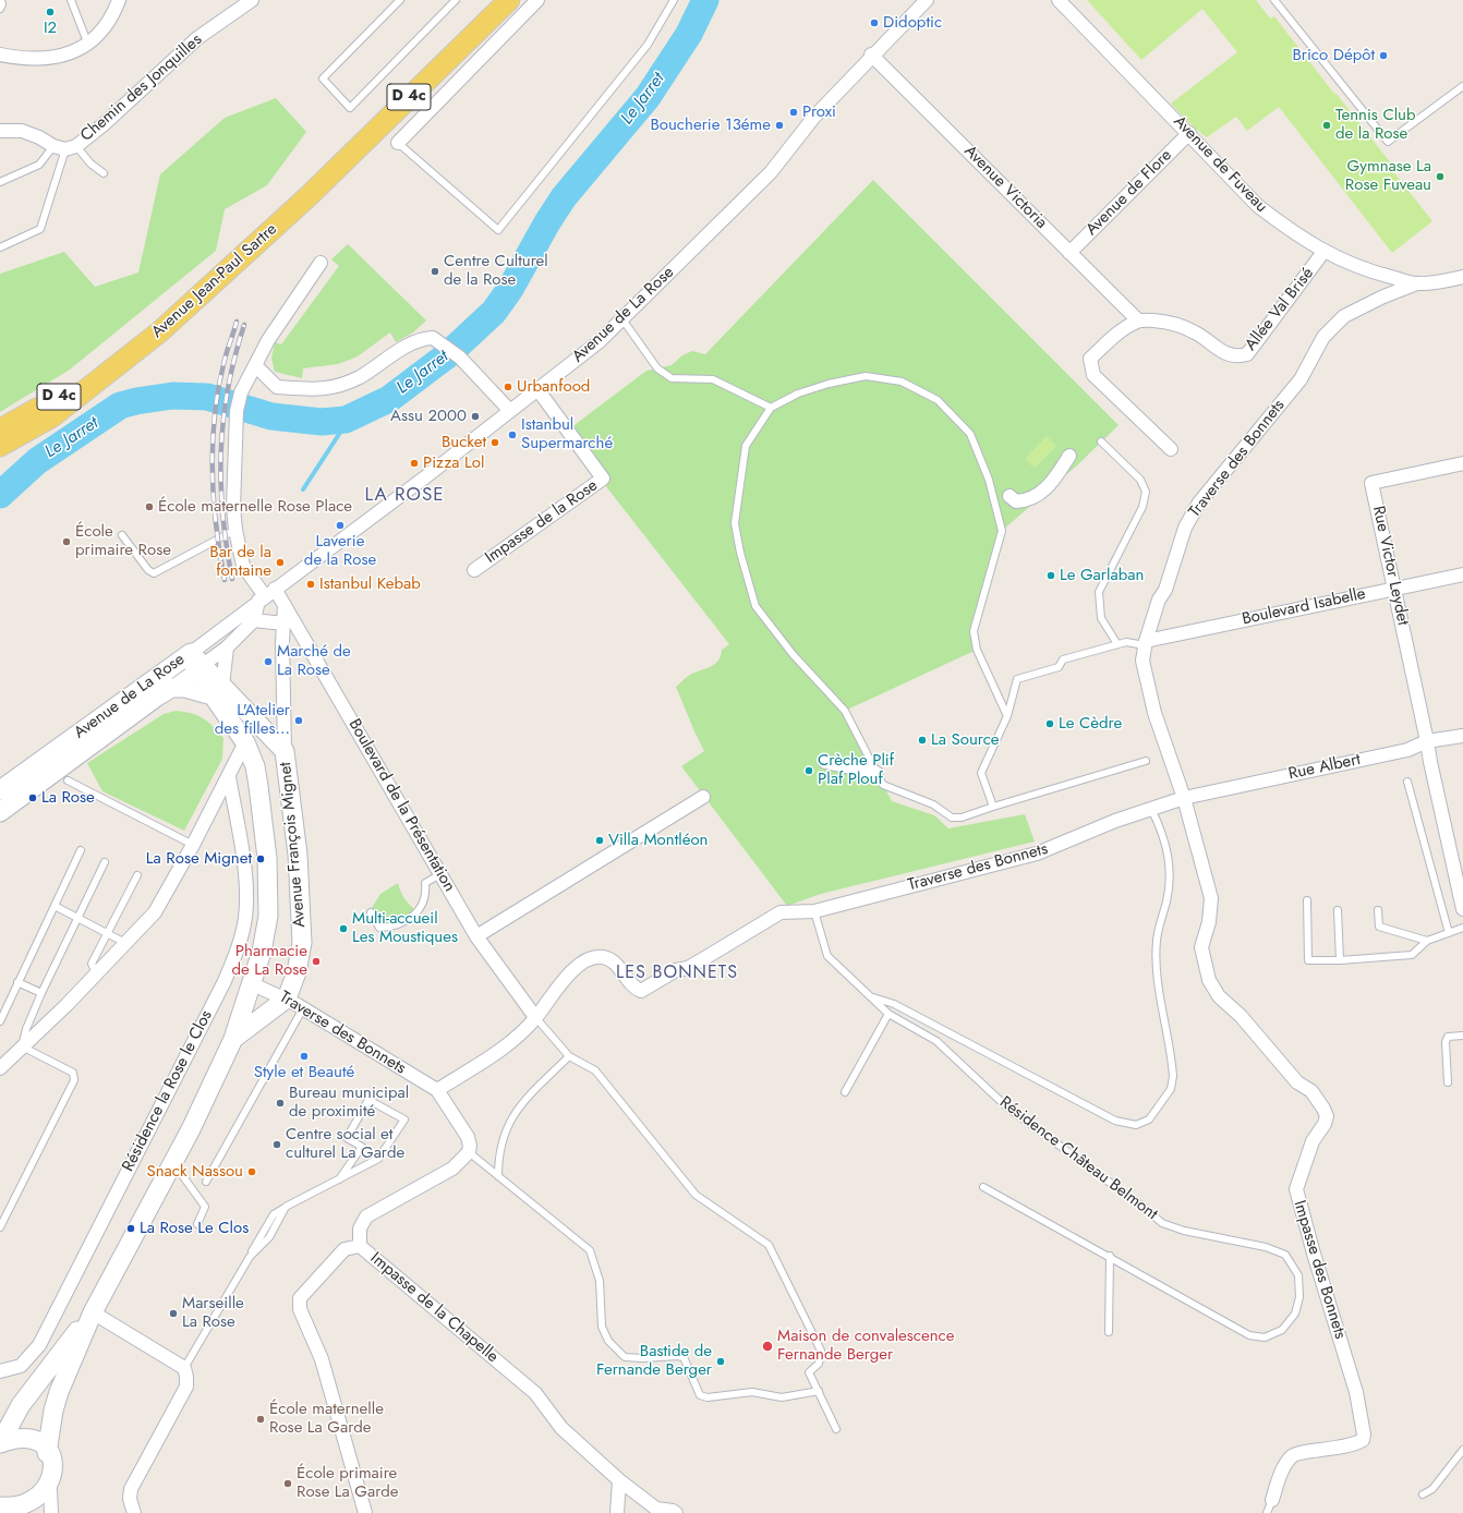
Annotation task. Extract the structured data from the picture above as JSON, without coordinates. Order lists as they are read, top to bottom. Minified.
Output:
{"streets":{"main road":["D 4c","Avenue Jean-Paul Sartre"],"street":["Chemin des Jonquilles","Avenue de Fuveau","Avenue Victoria","Avenue de Flore","Allée Val Brisé","Avenue de La Rose","Traverse des Bonnets","Impasse de la Rose","Rue Victor Leydet","Boulevard Isabelle","Rue Albert","Boulevard de la Présentation","Avenue François Mignet","Résidence la Rose le Clos","Impasse des Bonnets","Impasse de la Chapelle"],"lane":["Résidence Château Belmont"]},"crossings":[["Avenue de Fuveau","Avenue de Flore"],["Avenue de Fuveau","Allée Val Brisé"],["Avenue de Fuveau","Traverse des Bonnets"],["Avenue Victoria","Avenue de Flore"],["Avenue Victoria","Allée Val Brisé"],["Avenue Victoria","Avenue de La Rose"],["Avenue de La Rose","Impasse de la Rose"],["Avenue de La Rose","Boulevard de la Présentation"],["Avenue de La Rose","Avenue François Mignet"],["Traverse des Bonnets","Boulevard Isabelle"],["Traverse des Bonnets","Rue Albert"],["Traverse des Bonnets","Boulevard de la Présentation"],["Traverse des Bonnets","Avenue François Mignet"],["Traverse des Bonnets","Résidence Château Belmont"],["Traverse des Bonnets","Impasse des Bonnets"],["Rue Victor Leydet","Boulevard Isabelle"],["Rue Victor Leydet","Rue Albert"],["Rue Albert","Impasse des Bonnets"],["Boulevard de la Présentation","Avenue François Mignet"]],"districts":["LA ROSE","LES BONNETS"],"water":["Le Jarret"],"places":["I2","Didoptic","Brico Dépôt","Proxi","Boucherie 13éme","Tennis Club de la Rose","Gymnase La Rose Fuveau","Centre Culturel de la Rose","Urbanfood","Assu 2000","Istanbul Supermarché","Bucket","Pizza Lol","École maternelle Rose Place","Laverie de la Rose","École primaire Rose","Bar de la fontaine","Le Garlaban","Istanbul Kebab","Marché de La Rose","L'Atelier des filles...","Le Cèdre","La Source","Crèche Plif Plaf Plouf","La Rose","Villa Montléon","La Rose Mignet","Multi-accueil Les Moustiques","Pharmacie de La Rose","Style et Beauté","Bureau municipal de proximité","Centre social et culturel La Garde","Snack Nassou","La Rose Le Clos","Marseille La Rose","Maison de convalescence Fernande Berger","Bastide de Fernande Berger","École maternelle Rose La Garde","École primaire Rose La Garde"]}
